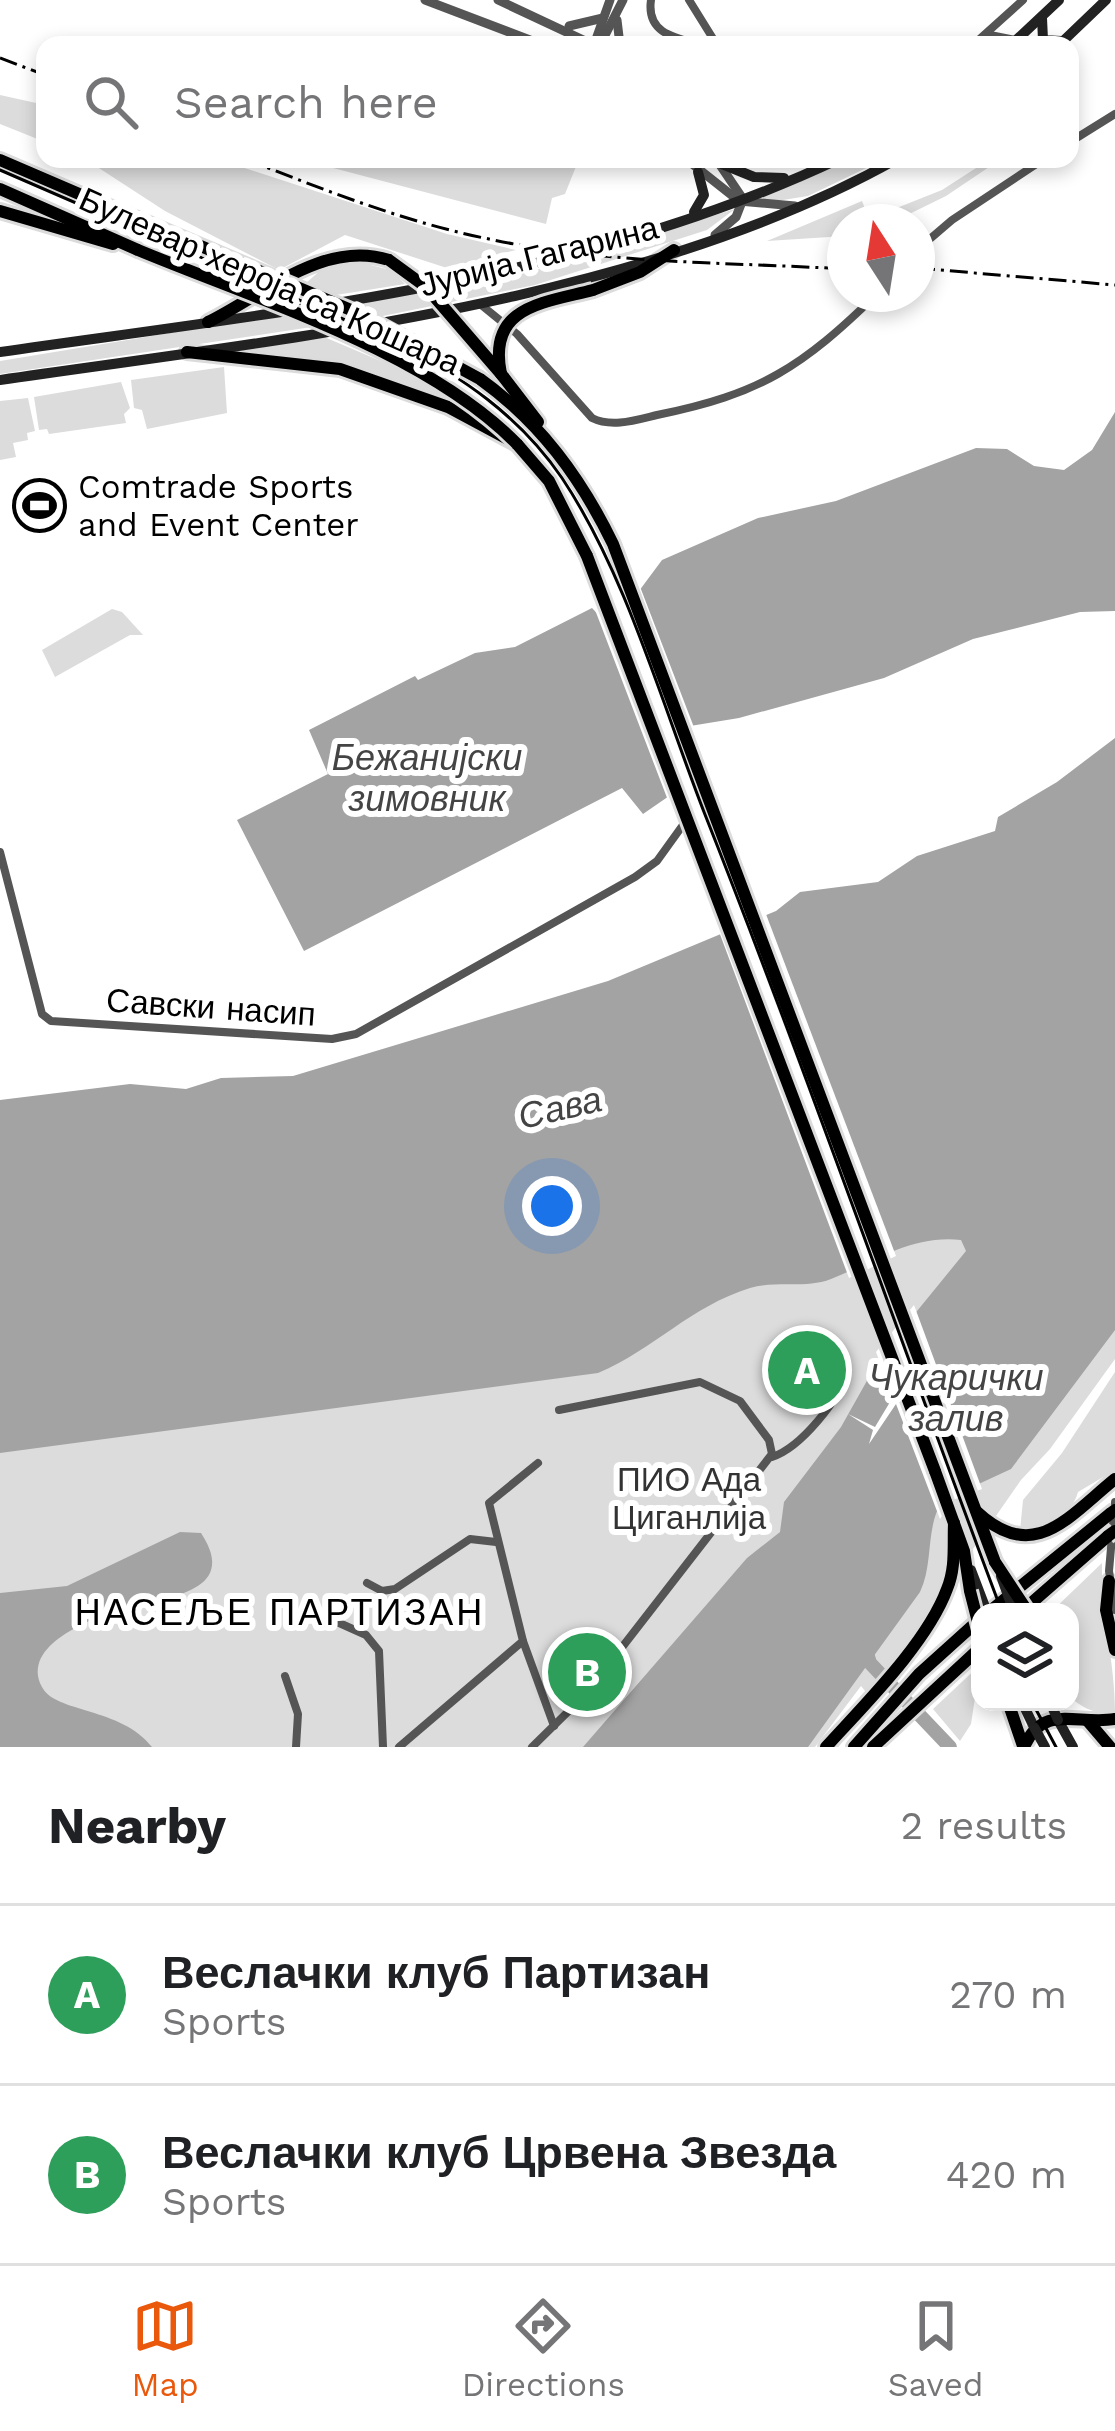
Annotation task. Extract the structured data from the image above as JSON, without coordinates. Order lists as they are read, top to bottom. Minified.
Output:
{"streets":{"main road":["Јурија Гагарина","Булевар хероја са Кошара"],"street":["Савски насип"]},"districts":["НАСЕЉЕ ПАРТИЗАН"],"water":["Бежанијски зимовник","Сава","Чукарички залив"],"parks":["ПИО Ада Циганлија"],"places":{"sports":["Comtrade Sports and Event Center"]},"north":"top","page":{"search":"Search here","pins":["A","B"],"heading":["Nearby","2 results"],"list":[{"mark":"A","name":"Веслачки клуб Партизан","note":"Sports","value":"270 m"},{"mark":"B","name":"Веслачки клуб Црвена Звезда","note":"Sports","value":"420 m"}],"nav":["Map","Directions","Saved"]}}
